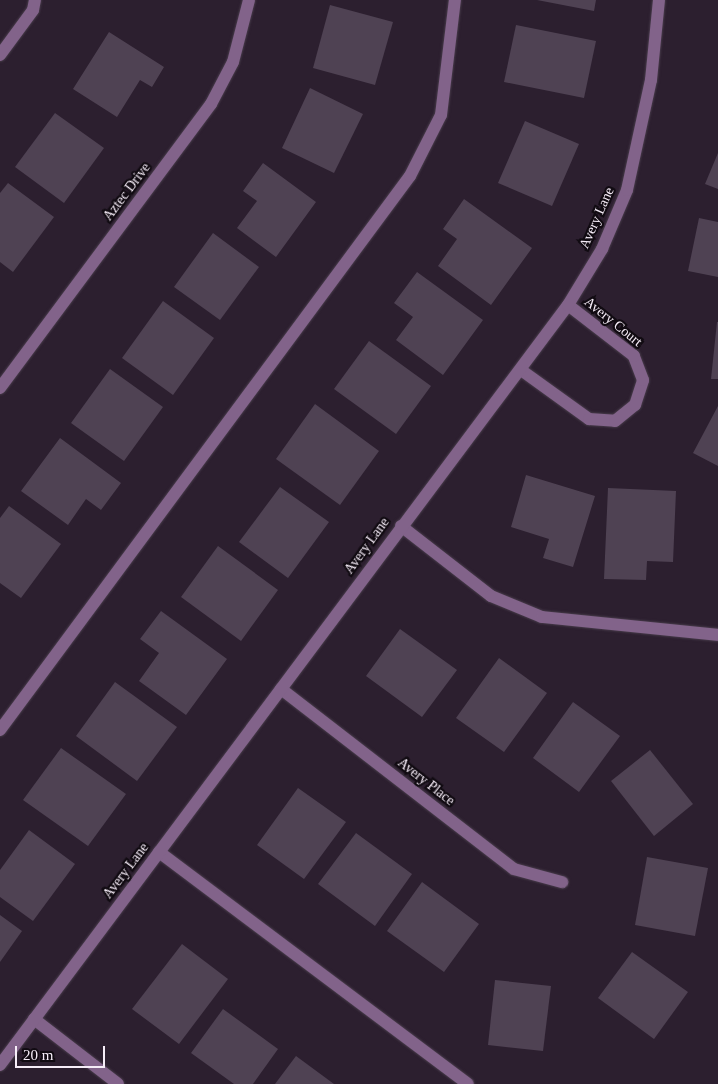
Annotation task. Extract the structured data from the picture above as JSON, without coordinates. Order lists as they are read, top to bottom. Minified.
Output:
{"streets":{"street":["Aztec Drive","Avery Lane","Avery Court","Avery Place"]},"crossings":[["Avery Lane","Avery Court"],["Avery Lane","Avery Place"]],"scale_bar":"20 m"}
